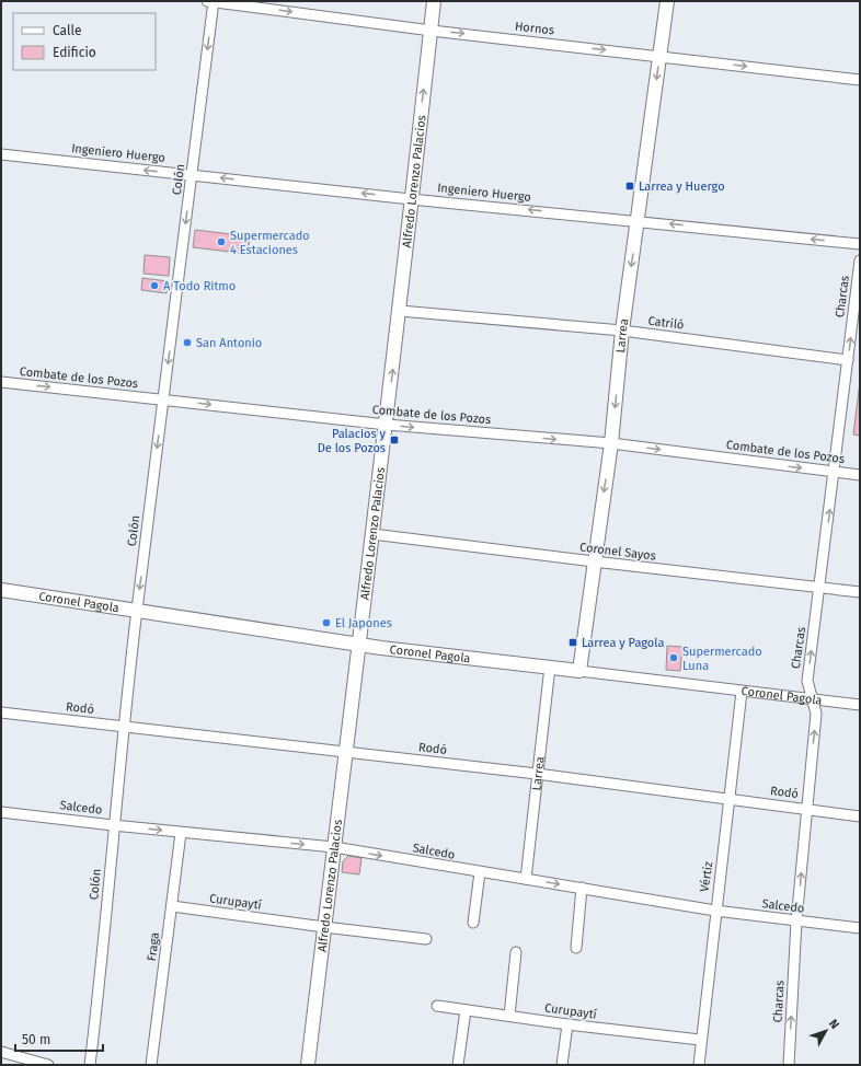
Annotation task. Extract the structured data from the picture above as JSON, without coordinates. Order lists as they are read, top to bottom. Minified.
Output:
{"streets":{"street":["Hornos","Ingeniero Huergo","Colón","Alfredo Lorenzo Palacios","Charcas","Catriló","Larrea","Combate de los Pozos","Coronel Sayos","Coronel Pagola","Rodó","Salcedo","Vértiz","Curupaytí","Fraga"]},"crossings":[["Hornos","Colón"],["Hornos","Alfredo Lorenzo Palacios"],["Hornos","Larrea"],["Ingeniero Huergo","Colón"],["Ingeniero Huergo","Alfredo Lorenzo Palacios"],["Ingeniero Huergo","Larrea"],["Colón","Combate de los Pozos"],["Colón","Coronel Pagola"],["Colón","Rodó"],["Colón","Salcedo"],["Alfredo Lorenzo Palacios","Catriló"],["Alfredo Lorenzo Palacios","Combate de los Pozos"],["Alfredo Lorenzo Palacios","Coronel Sayos"],["Alfredo Lorenzo Palacios","Coronel Pagola"],["Alfredo Lorenzo Palacios","Rodó"],["Alfredo Lorenzo Palacios","Salcedo"],["Alfredo Lorenzo Palacios","Curupaytí"],["Charcas","Catriló"],["Charcas","Combate de los Pozos"],["Charcas","Coronel Sayos"],["Charcas","Coronel Pagola"],["Charcas","Rodó"],["Charcas","Salcedo"],["Catriló","Larrea"],["Larrea","Combate de los Pozos"],["Larrea","Coronel Sayos"],["Larrea","Coronel Pagola"],["Larrea","Rodó"],["Larrea","Salcedo"],["Coronel Pagola","Vértiz"],["Rodó","Vértiz"],["Salcedo","Vértiz"],["Salcedo","Fraga"],["Vértiz","Curupaytí"],["Curupaytí","Fraga"]],"one_way":["Hornos","Ingeniero Huergo","Colón","Charcas","Larrea","Combate de los Pozos","Salcedo"],"places":{"transit":["Larrea y Huergo","Palacios y De los Pozos","Larrea y Pagola"],"other":["Supermercado 4 Estaciones","A Todo Ritmo","San Antonio","El Japones","Supermercado Luna"]},"legend":["Calle","Edificio"],"scale_bar":"50 m","north":"top right"}
